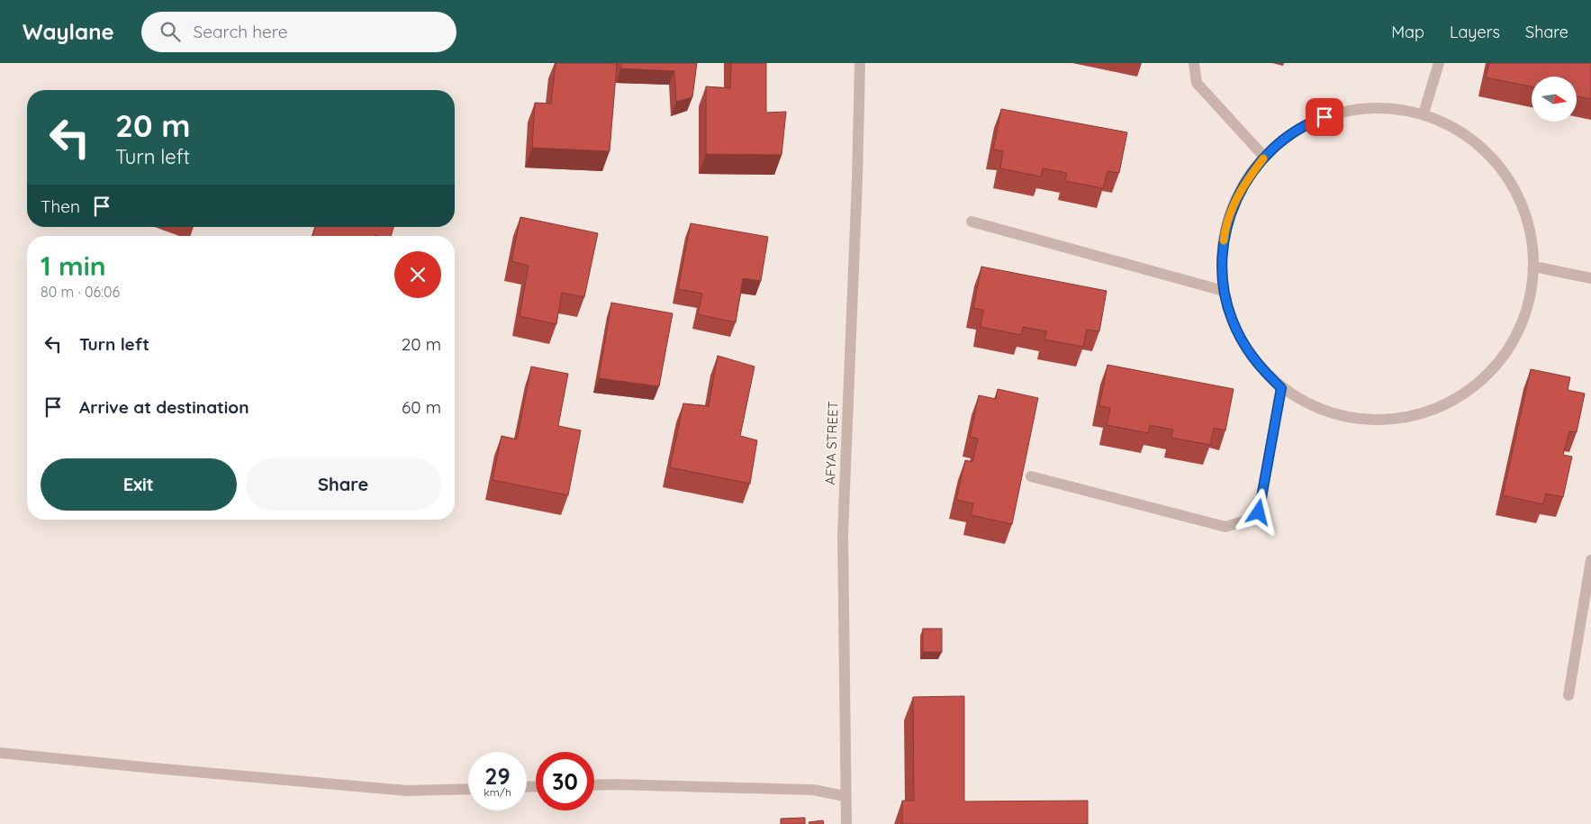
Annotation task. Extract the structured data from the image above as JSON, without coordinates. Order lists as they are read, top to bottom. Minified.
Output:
{"streets":{"street":["AFYA STREET"]},"north":"right","page":{"header":"Waylane","search":"Search here","nav":["Map","Layers","Share"],"turn":["20 m","Turn left"],"then":"Then","heading":["1 min","80 m · 06:06"],"list":[{"name":"Turn left","value":"20 m"},{"name":"Arrive at destination","value":"60 m"}],"buttons":["Exit","Share"],"speed":"29 km/h","limit":"30"}}
